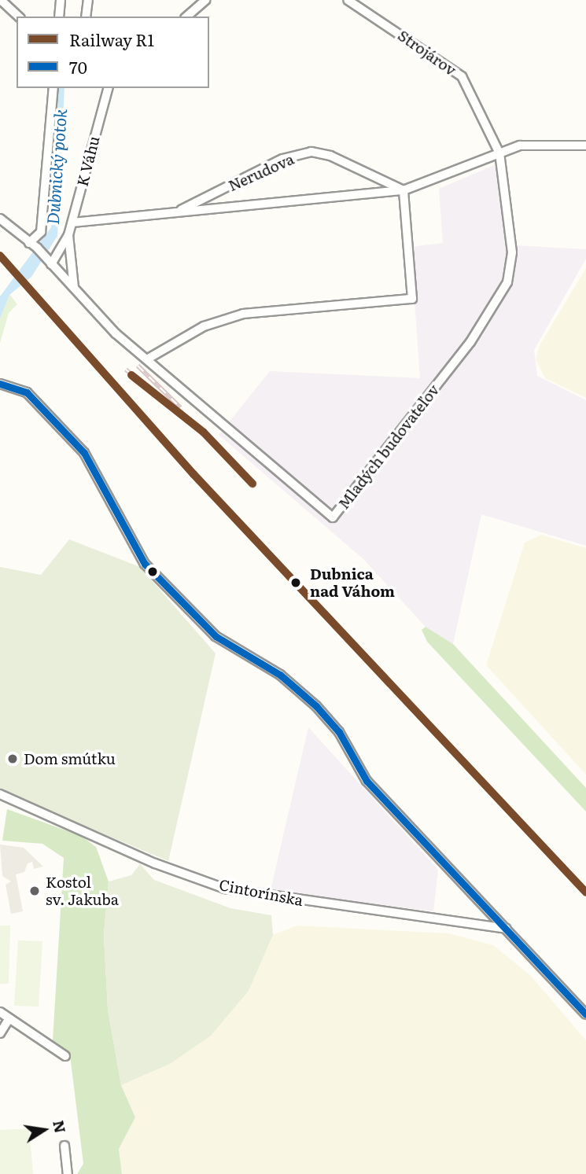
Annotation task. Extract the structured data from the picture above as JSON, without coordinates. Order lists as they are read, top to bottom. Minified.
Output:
{"streets":{"street":["Strojárov","K Váhu","Nerudova","Mladých budovateľov","Cintorínska"]},"crossings":[["Strojárov","Nerudova"],["Strojárov","Mladých budovateľov"],["K Váhu","Nerudova"],["Nerudova","Mladých budovateľov"]],"water":["Dubnický potok"],"places":["Dubnica nad Váhom","Dom smútku","Kostol sv. Jakuba"],"lines":["rail line R1","transit line 70"],"legend":["Railway R1","70"],"north":"right"}
